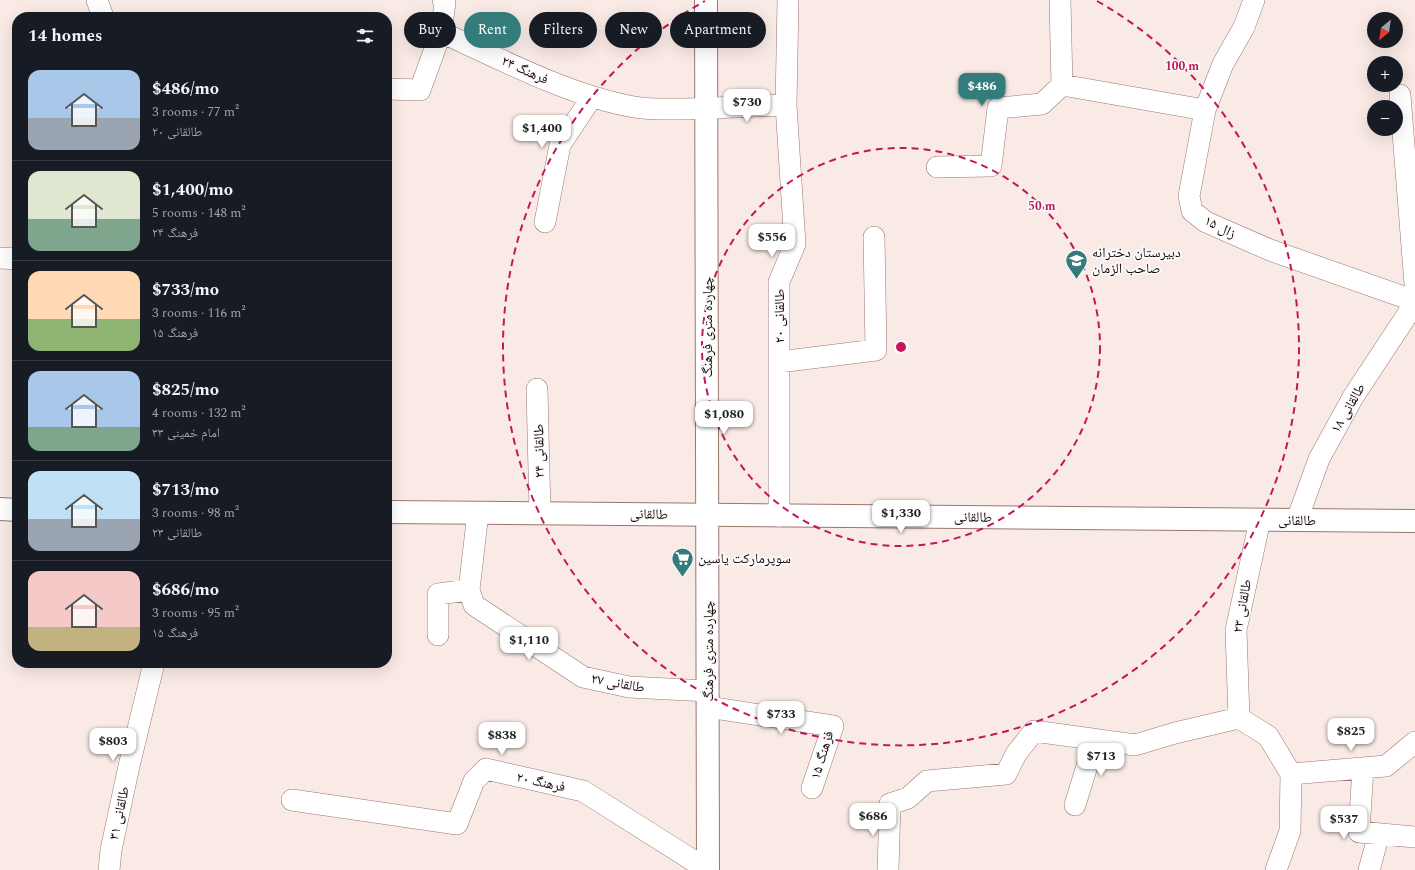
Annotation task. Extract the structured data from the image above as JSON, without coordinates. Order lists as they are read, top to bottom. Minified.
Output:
{"streets":{"main road":["چهارده متری فرهنگ","طالقانی"],"street":["فرهنگ ۲۴","زال ۱۵","طالقانی ۲۰","طالقانی ۱۸","طالقانی ۲۴","طالقانی ۲۳","طالقانی ۲۷","فرهنگ ۱۵","فرهنگ ۲۰","طالقانی ۳۱"]},"crossings":[["فرهنگ ۲۴","طالقانی ۲۰"],["فرهنگ ۲۴","چهارده متری فرهنگ"],["زال ۱۵","طالقانی ۱۸"],["طالقانی ۲۰","طالقانی"],["چهارده متری فرهنگ","طالقانی"],["چهارده متری فرهنگ","طالقانی ۲۷"],["چهارده متری فرهنگ","فرهنگ ۱۵"],["چهارده متری فرهنگ","فرهنگ ۲۰"],["طالقانی ۱۸","طالقانی"],["طالقانی ۲۴","طالقانی"],["طالقانی","طالقانی ۲۳"],["طالقانی ۲۷","فرهنگ ۱۵"]],"places":{"school or university":["دبیرستان دخترانه صاحب الزمان"],"supermarket":["سوپرمارکت یاسین"]},"north":"bottom left","page":{"map_buttons":["+","−"],"chip":["Buy","Rent","Filters","New","Apartment"],"heading":"14 homes","list":[{"name":"$486/mo","note":"3 rooms · 77 m² · طالقانی ۲۰"},{"name":"$1,400/mo","note":"5 rooms · 148 m² · فرهنگ ۲۴"},{"name":"$733/mo","note":"3 rooms · 116 m² · فرهنگ ۱۵"},{"name":"$825/mo","note":"4 rooms · 132 m² · امام خمینی ۳۳"},{"name":"$713/mo","note":"3 rooms · 98 m² · طالقانی ۲۳"},{"name":"$686/mo","note":"3 rooms · 95 m² · فرهنگ ۱۵"}],"price":["$486","$730","$1,400","$556","$1,080","$1,330","$1,110","$733","$825","$838","$803","$713","$686","$537"]},"rings":["100 m","50 m"]}
